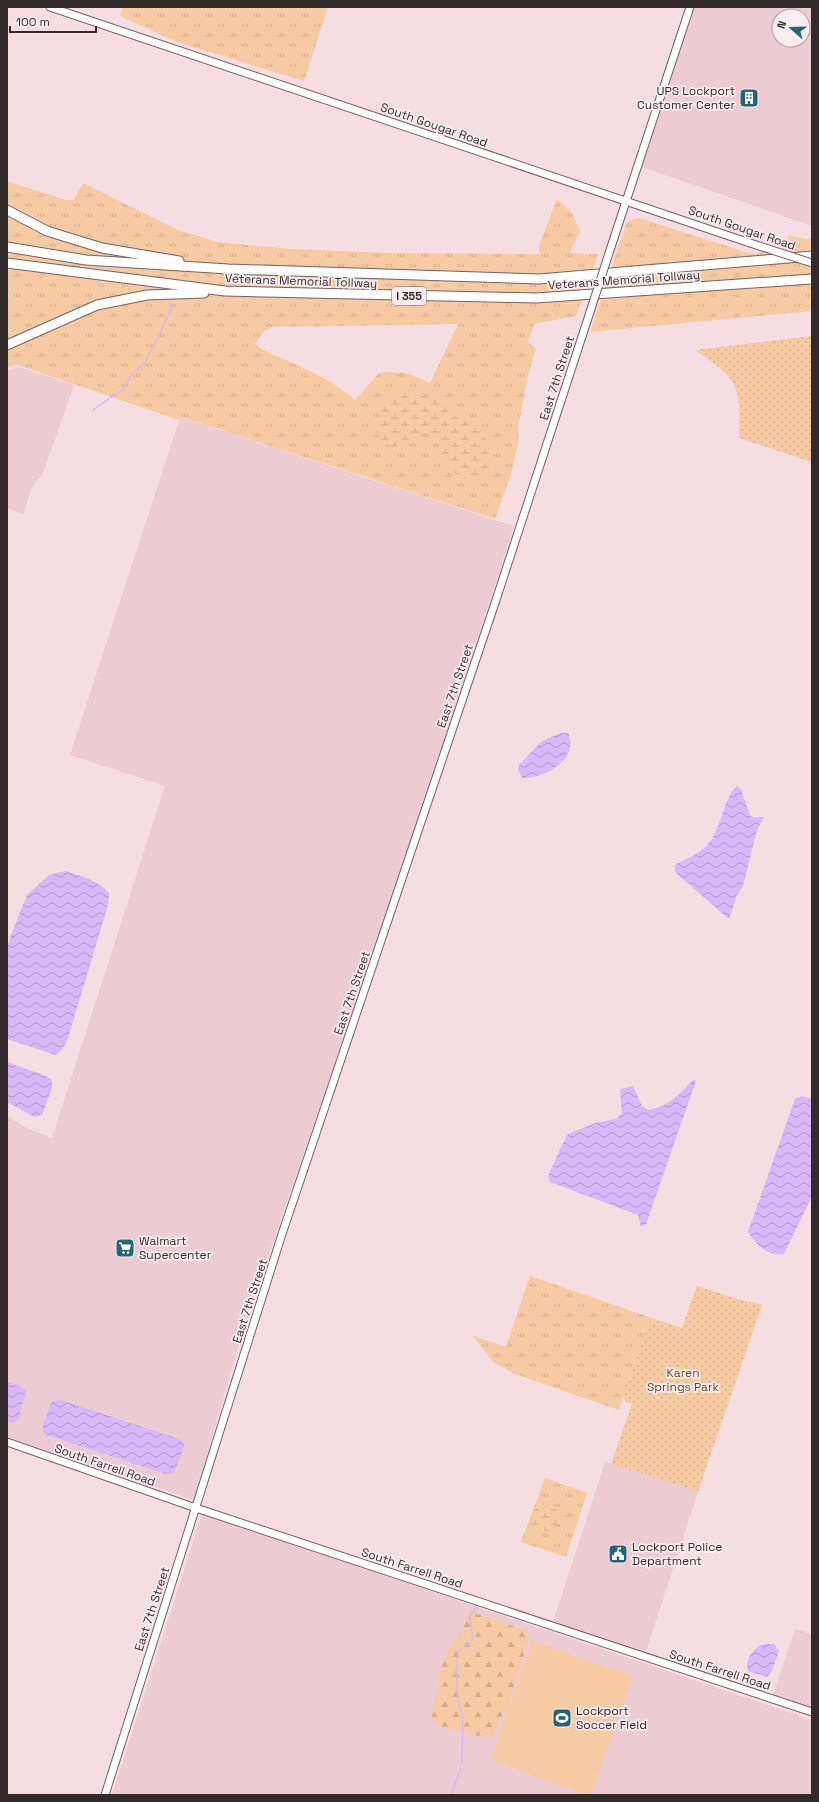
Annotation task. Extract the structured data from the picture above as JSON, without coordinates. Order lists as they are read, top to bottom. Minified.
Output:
{"streets":{"highway":["Veterans Memorial Tollway","I 355"],"street":["South Gougar Road","East 7th Street","South Farrell Road"]},"crossings":[["South Gougar Road","East 7th Street"],["East 7th Street","South Farrell Road"]],"parks":["Karen Springs Park"],"places":{"building":["UPS Lockport Customer Center"],"supermarket":["Walmart Supercenter"],"public building":["Lockport Police Department"],"sports":["Lockport Soccer Field"]},"scale_bar":"100 m","north":"left"}
